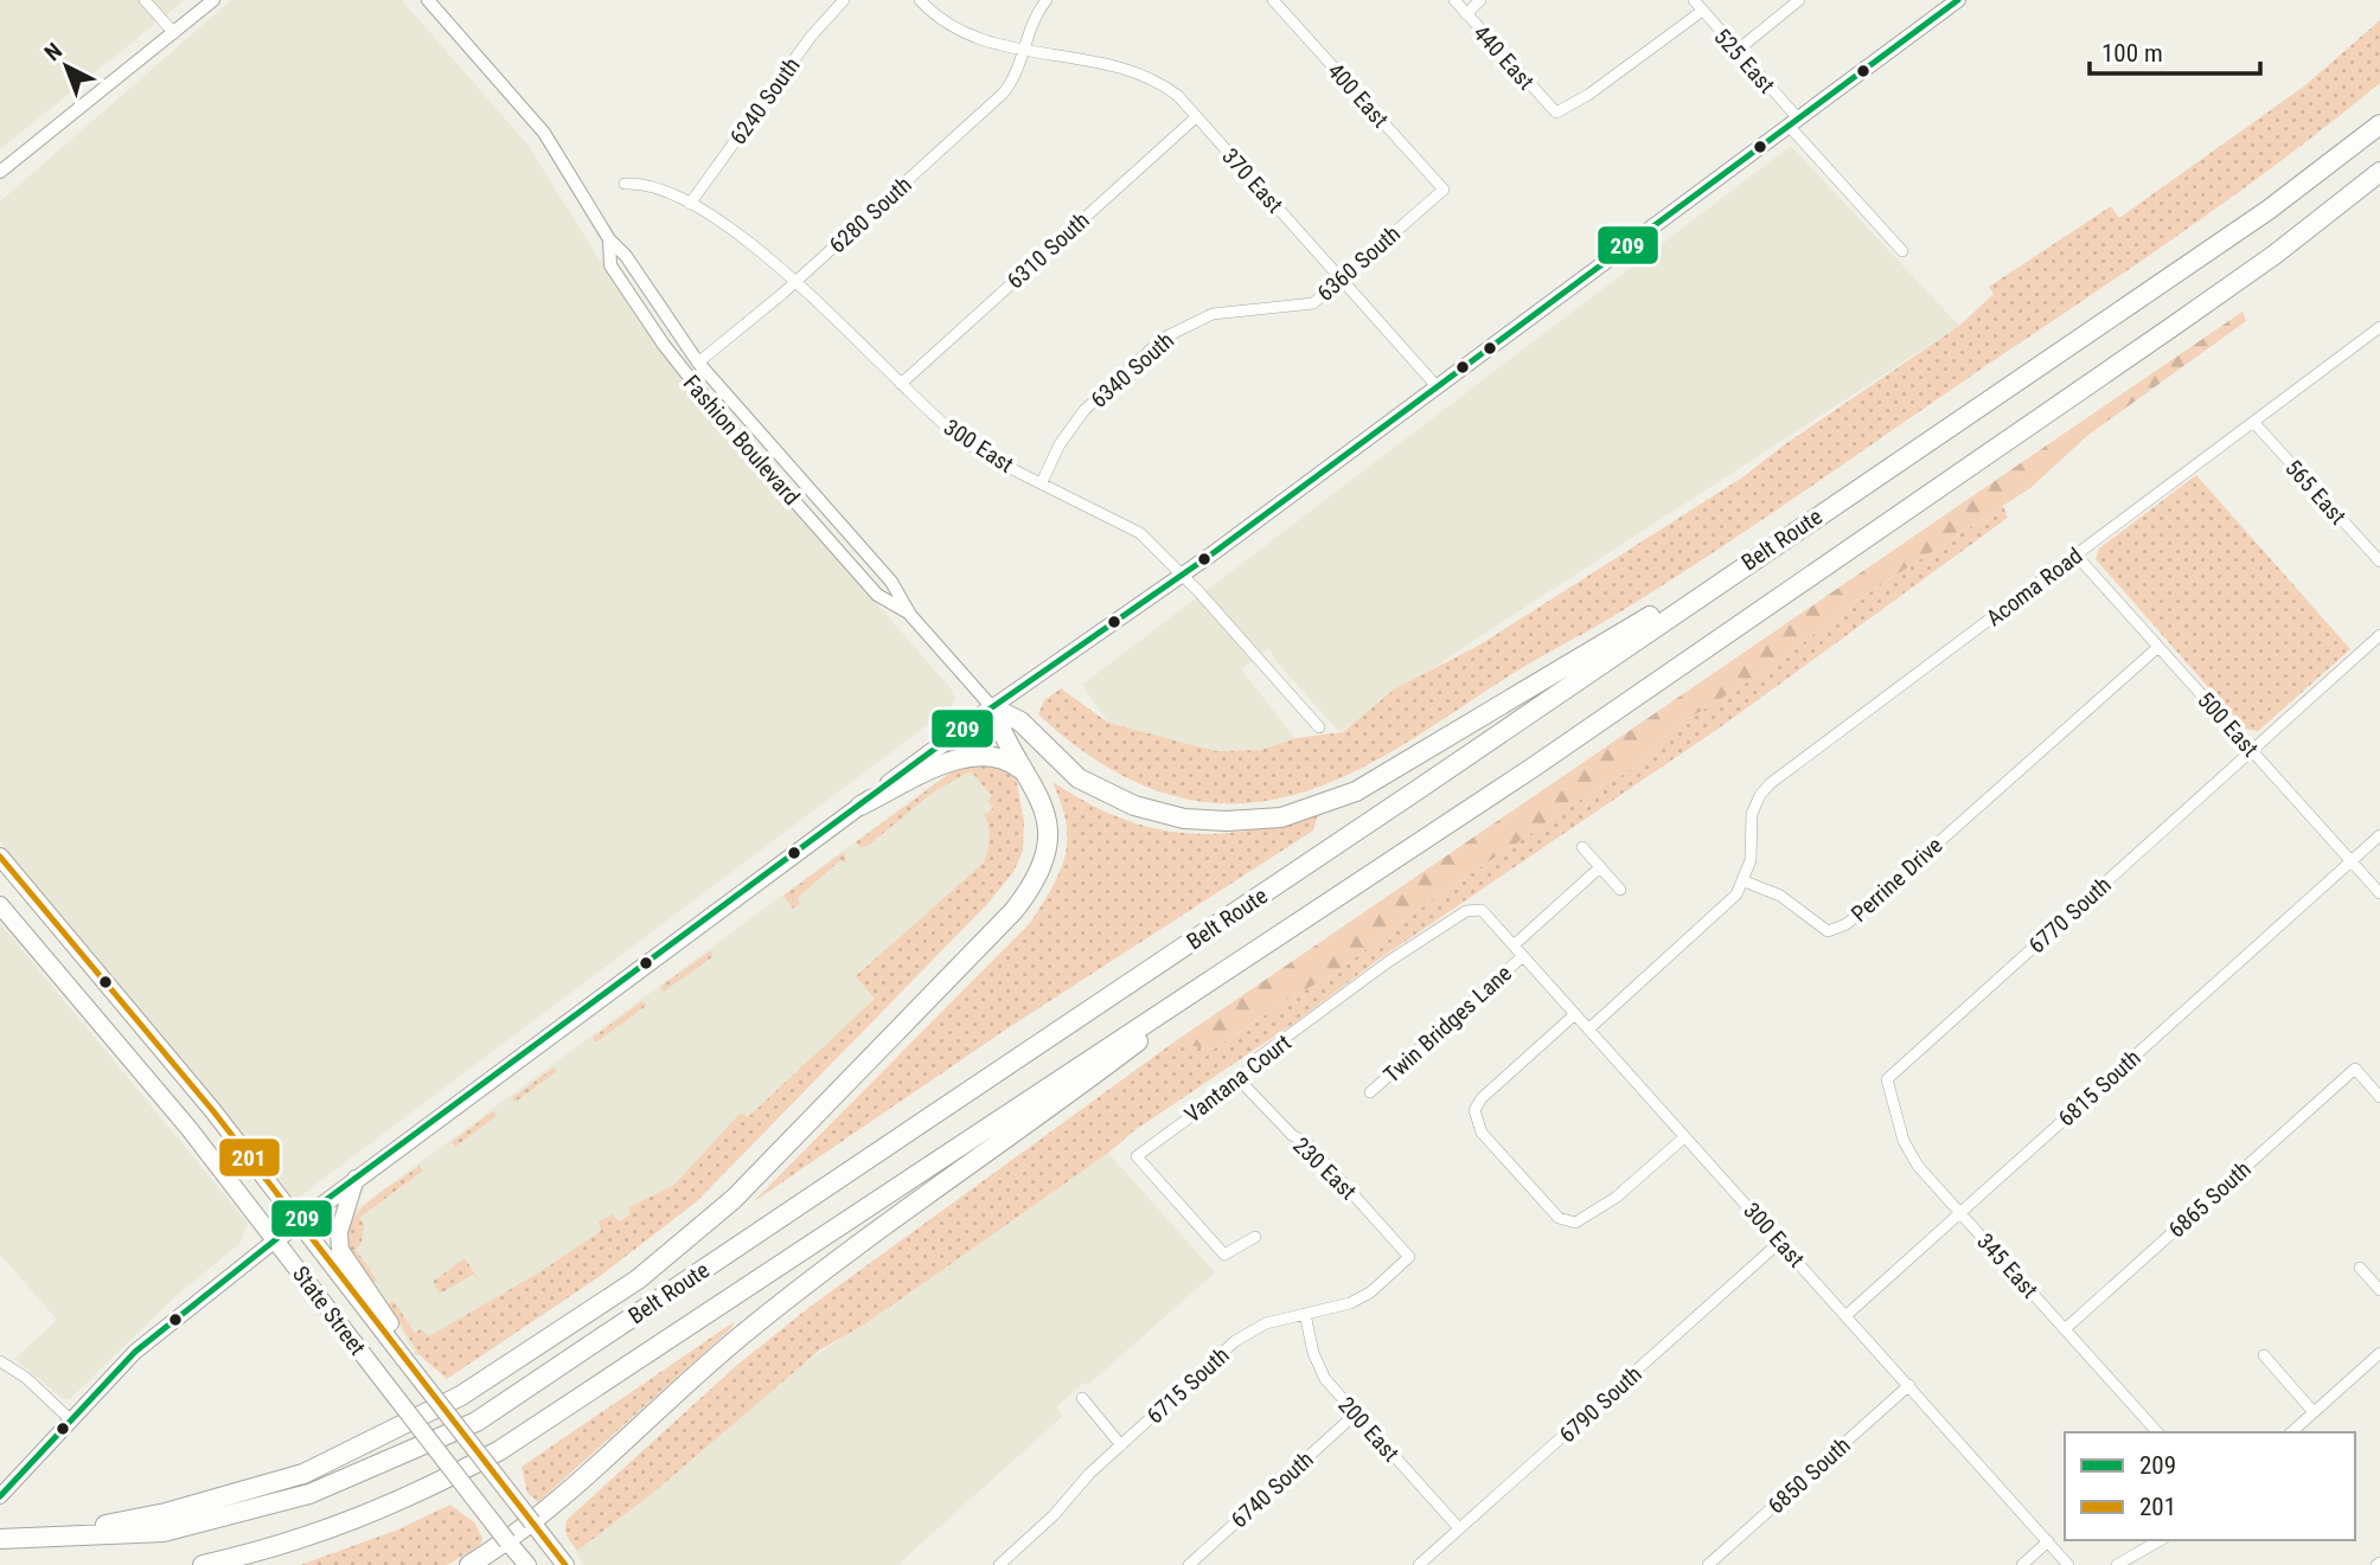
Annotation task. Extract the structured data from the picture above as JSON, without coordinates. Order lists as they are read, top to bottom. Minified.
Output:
{"streets":{"highway":["Belt Route"],"main road":["State Street"],"street":["440 East","525 East","400 East","6240 South","370 East","6280 South","6310 South","6360 South","6340 South","Fashion Boulevard","300 East","565 East","Acoma Road","500 East","Perrine Drive","6770 South","Twin Bridges Lane","Vantana Court","6815 South","230 East","6865 South","345 East","6715 South","6790 South","200 East","6850 South","6740 South"]},"crossings":[["440 East","525 East"],["400 East","6360 South"],["6240 South","300 East"],["370 East","6280 South"],["370 East","6310 South"],["370 East","6360 South"],["6280 South","Fashion Boulevard"],["6280 South","300 East"],["6310 South","300 East"],["6360 South","6340 South"],["6340 South","300 East"],["300 East","Twin Bridges Lane"],["300 East","Vantana Court"],["300 East","6815 South"],["300 East","6790 South"],["300 East","6850 South"],["565 East","Acoma Road"],["Acoma Road","500 East"],["Acoma Road","Perrine Drive"],["500 East","Perrine Drive"],["500 East","6770 South"],["500 East","6815 South"],["6770 South","345 East"],["Vantana Court","230 East"],["6815 South","345 East"],["230 East","6715 South"],["6865 South","345 East"],["6715 South","200 East"],["6790 South","200 East"],["200 East","6740 South"]],"lines":["transit line 209","transit line 201"],"legend":["209","201"],"scale_bar":"100 m","north":"top left"}
